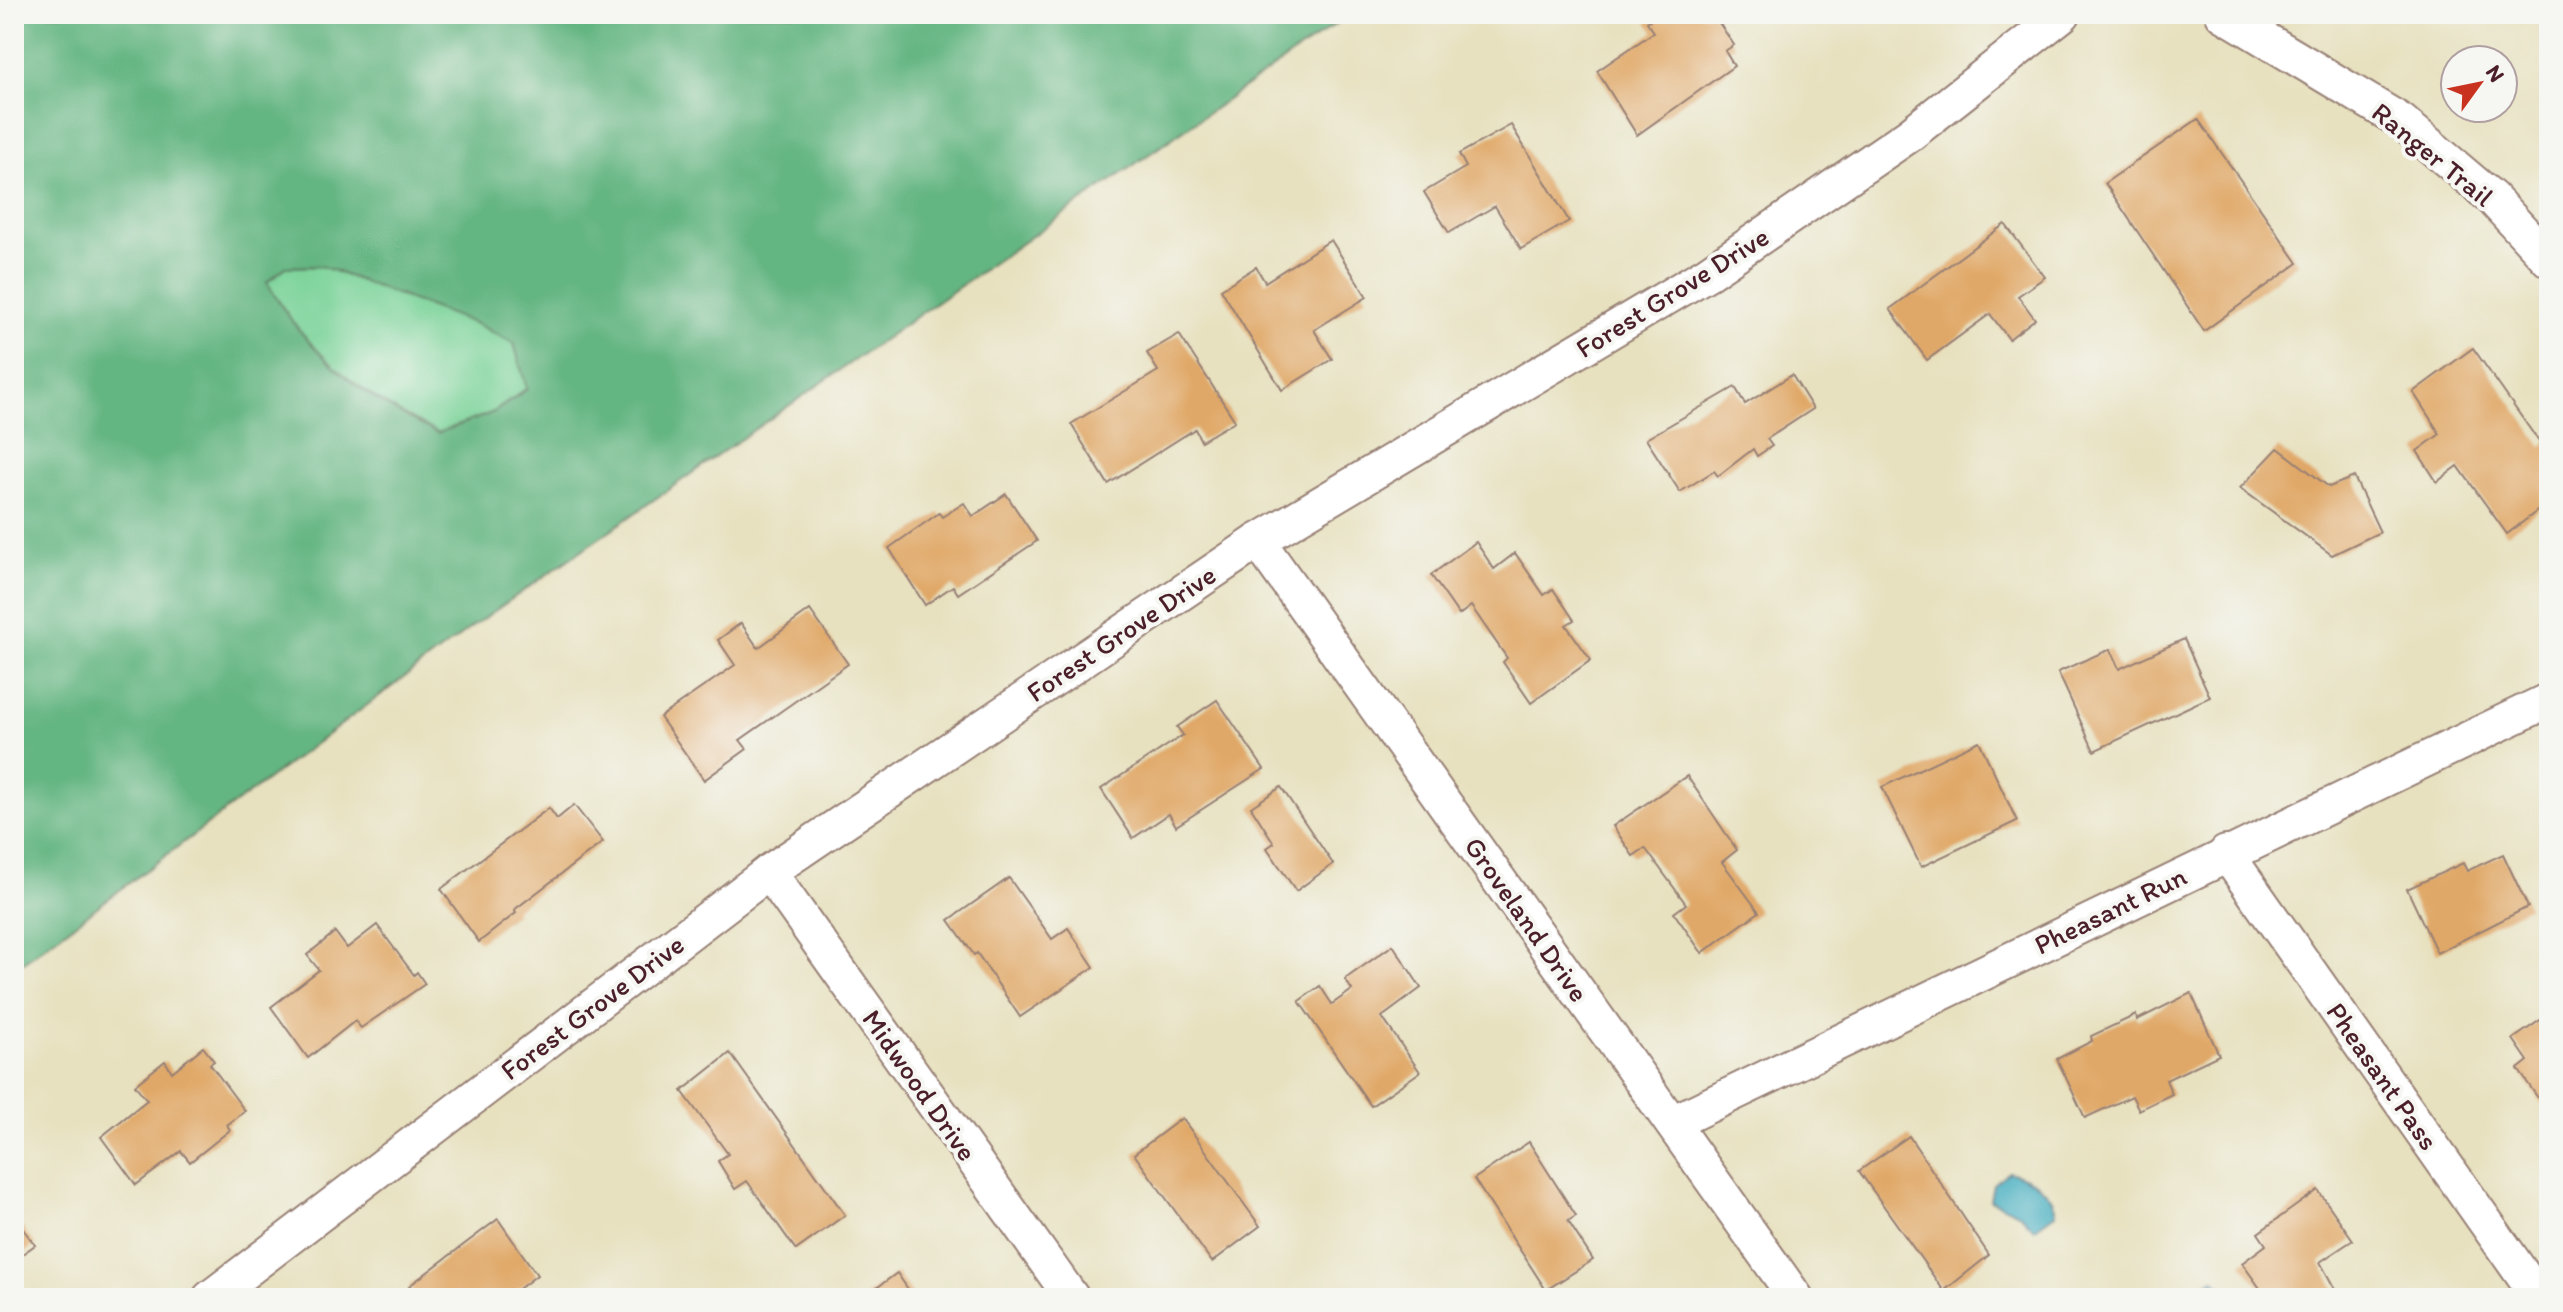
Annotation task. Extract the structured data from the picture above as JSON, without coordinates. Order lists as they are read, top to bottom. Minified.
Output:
{"streets":{"street":["Ranger Trail","Forest Grove Drive","Pheasant Run","Groveland Drive","Pheasant Pass","Midwood Drive"]},"crossings":[["Forest Grove Drive","Groveland Drive"],["Forest Grove Drive","Midwood Drive"],["Pheasant Run","Groveland Drive"],["Pheasant Run","Pheasant Pass"]],"north":"top right"}
